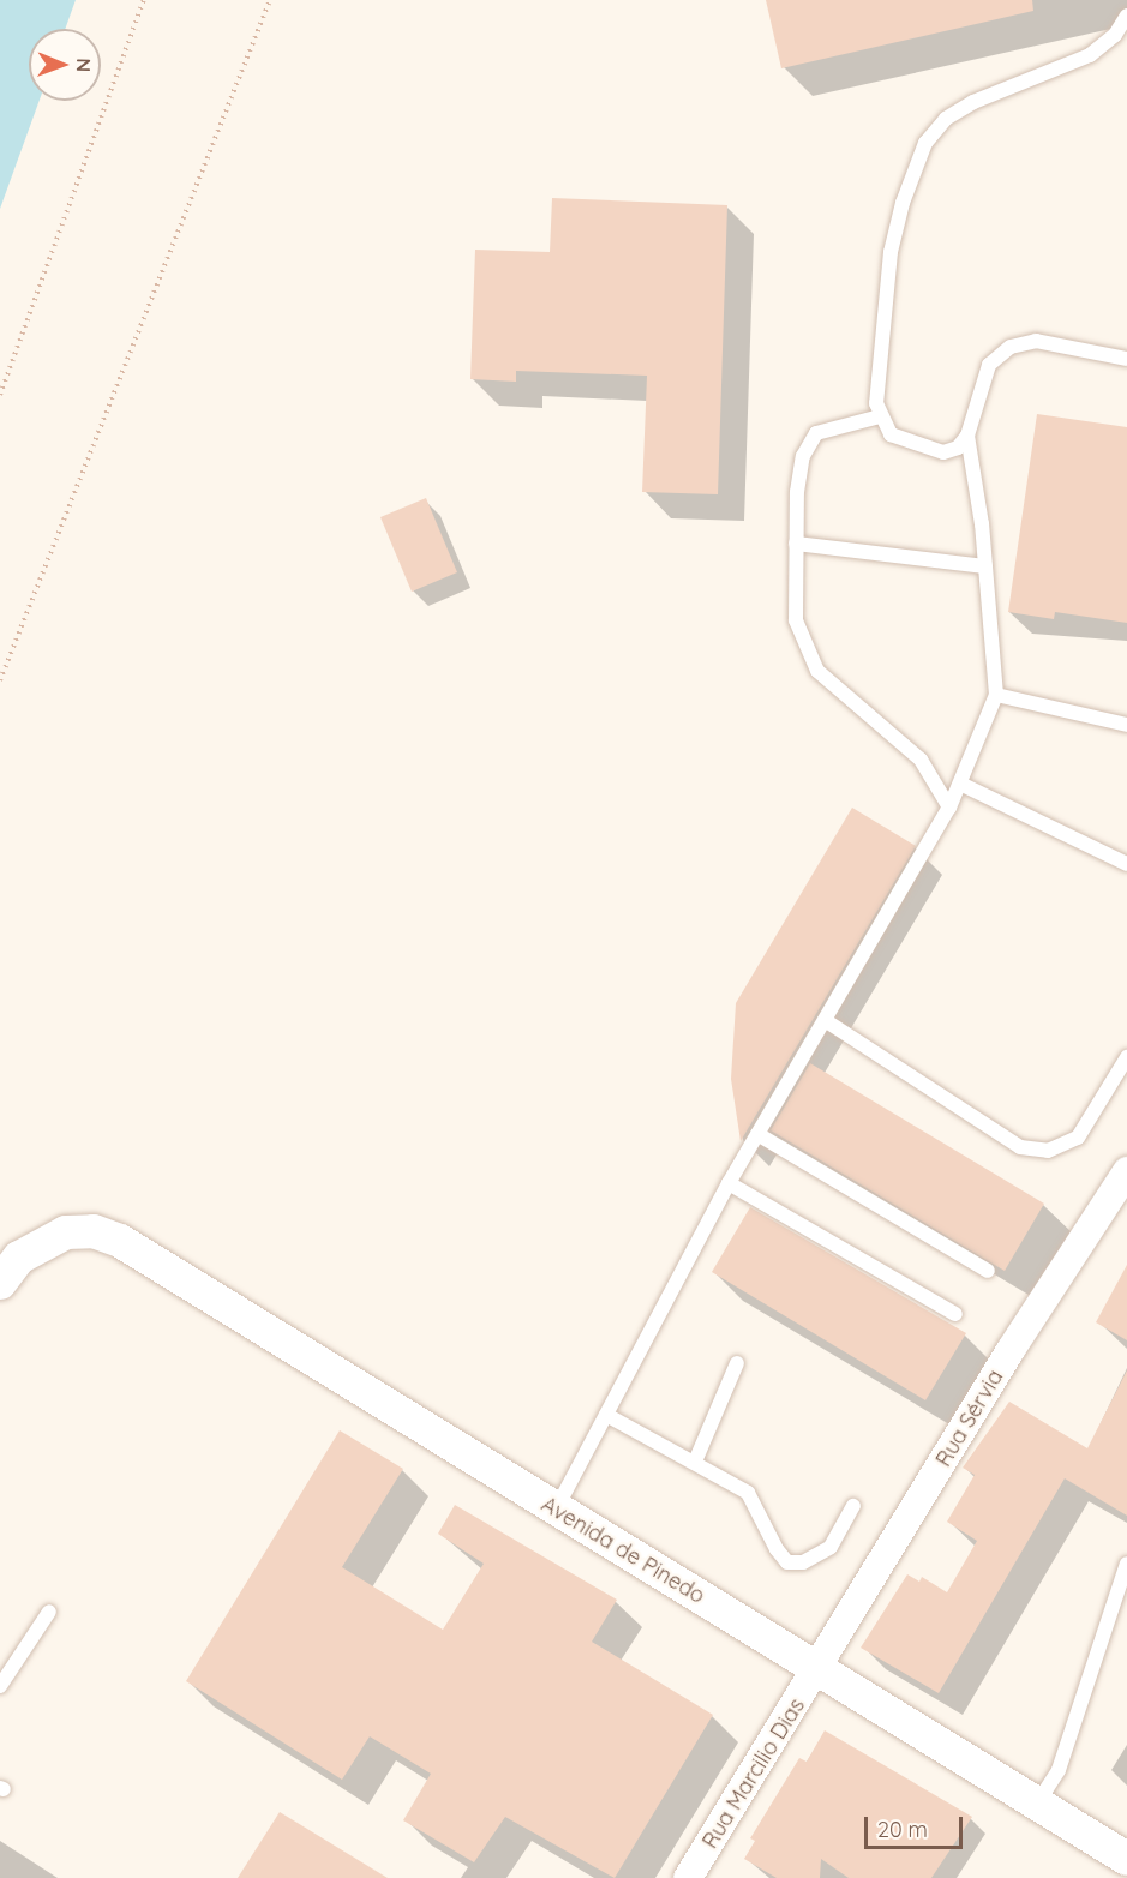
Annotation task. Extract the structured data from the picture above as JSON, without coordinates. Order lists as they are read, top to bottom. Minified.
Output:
{"streets":{"street":["Rua Sérvia","Avenida de Pinedo","Rua Marcilio Dias"]},"crossings":[["Rua Sérvia","Avenida de Pinedo"],["Rua Sérvia","Rua Marcilio Dias"],["Avenida de Pinedo","Rua Marcilio Dias"]],"scale_bar":"20 m","north":"right"}
